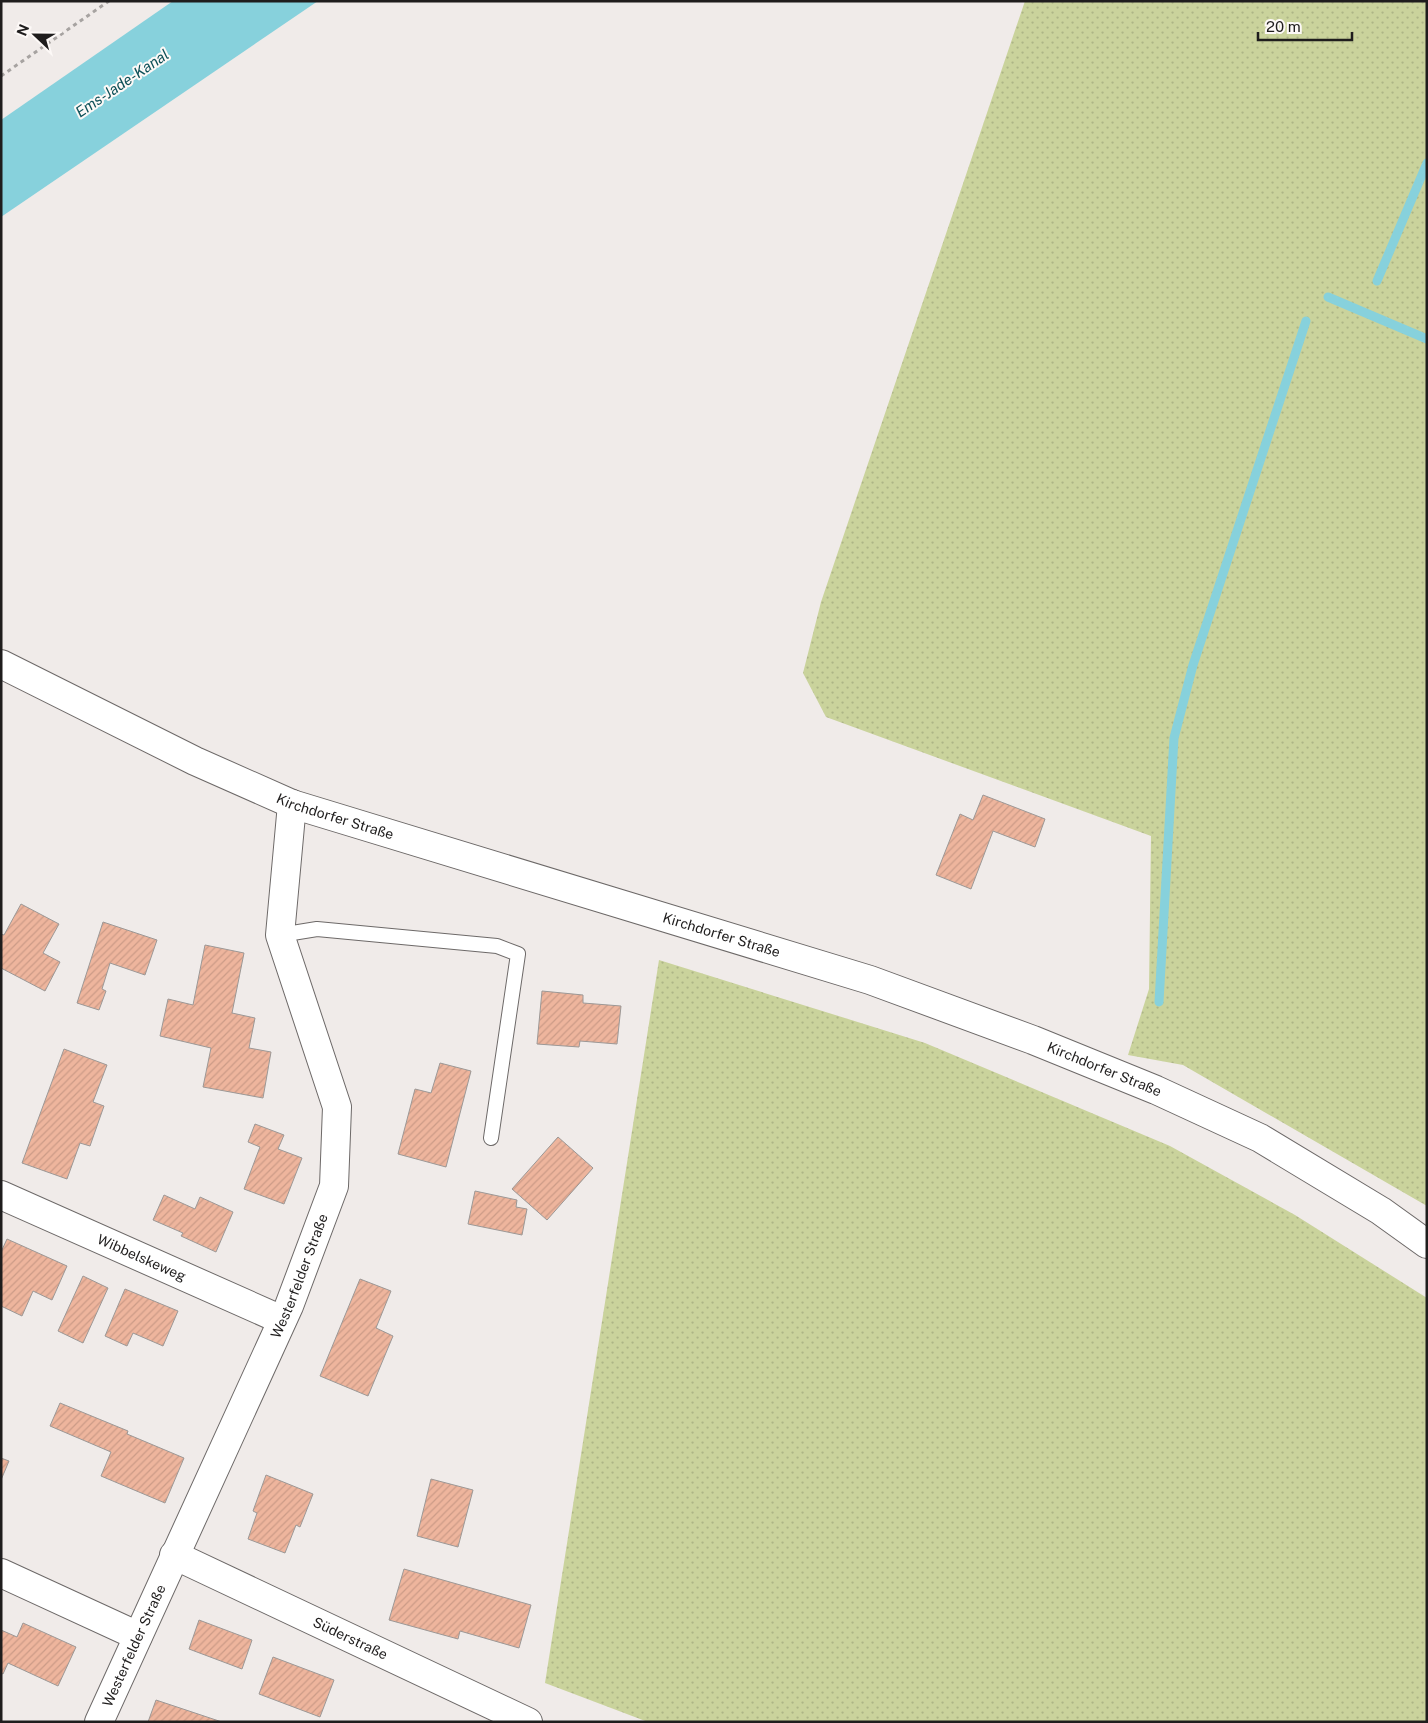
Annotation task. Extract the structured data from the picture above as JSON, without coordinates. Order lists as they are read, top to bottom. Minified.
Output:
{"streets":{"street":["Kirchdorfer Straße","Wibbelskeweg","Westerfelder Straße","Süderstraße"]},"crossings":[["Kirchdorfer Straße","Westerfelder Straße"],["Wibbelskeweg","Westerfelder Straße"],["Westerfelder Straße","Süderstraße"]],"water":["Ems-Jade-Kanal"],"scale_bar":"20 m","north":"left"}
